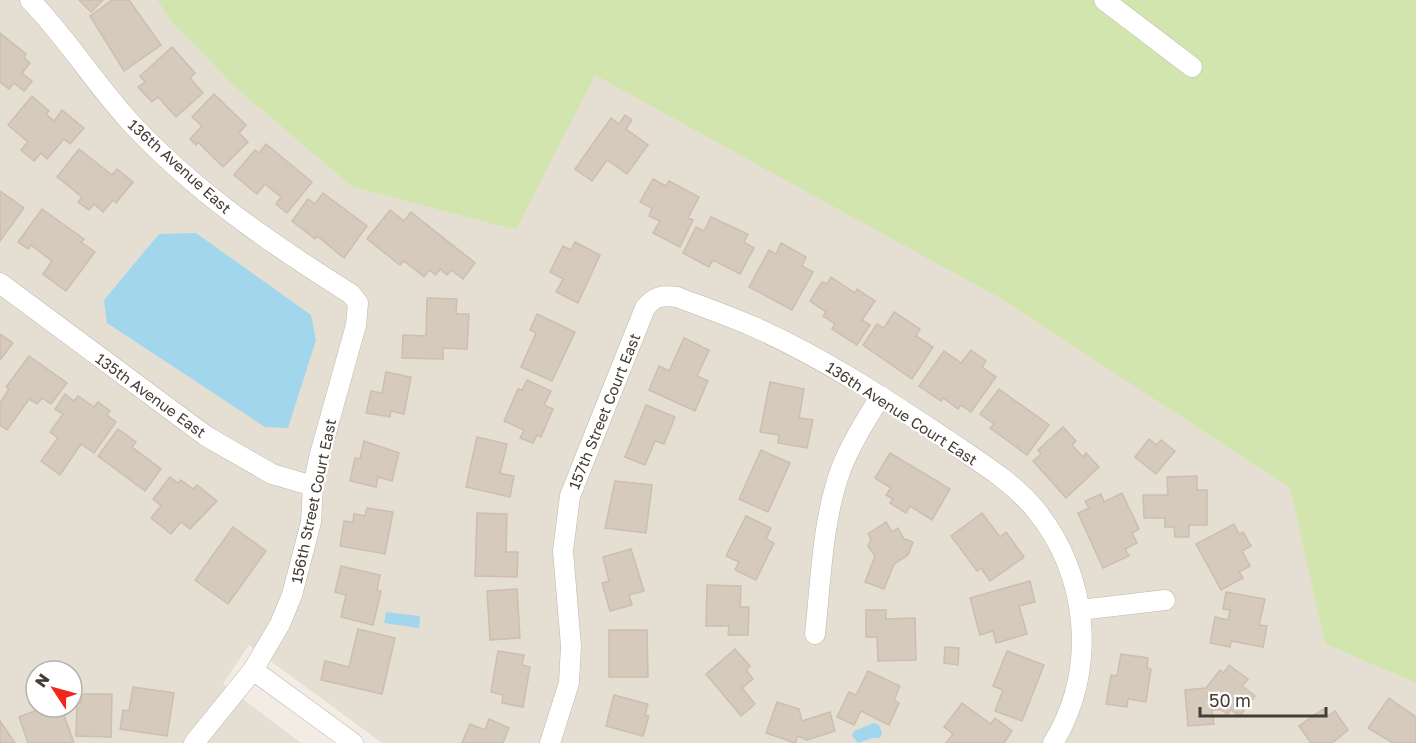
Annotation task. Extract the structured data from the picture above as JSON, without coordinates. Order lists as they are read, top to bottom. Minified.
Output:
{"streets":{"street":["136th Avenue East","135th Avenue East","157th Street Court East","136th Avenue Court East","156th Street Court East"]},"crossings":[["136th Avenue East","156th Street Court East"],["135th Avenue East","156th Street Court East"],["157th Street Court East","136th Avenue Court East"]],"scale_bar":"50 m","north":"top left"}
